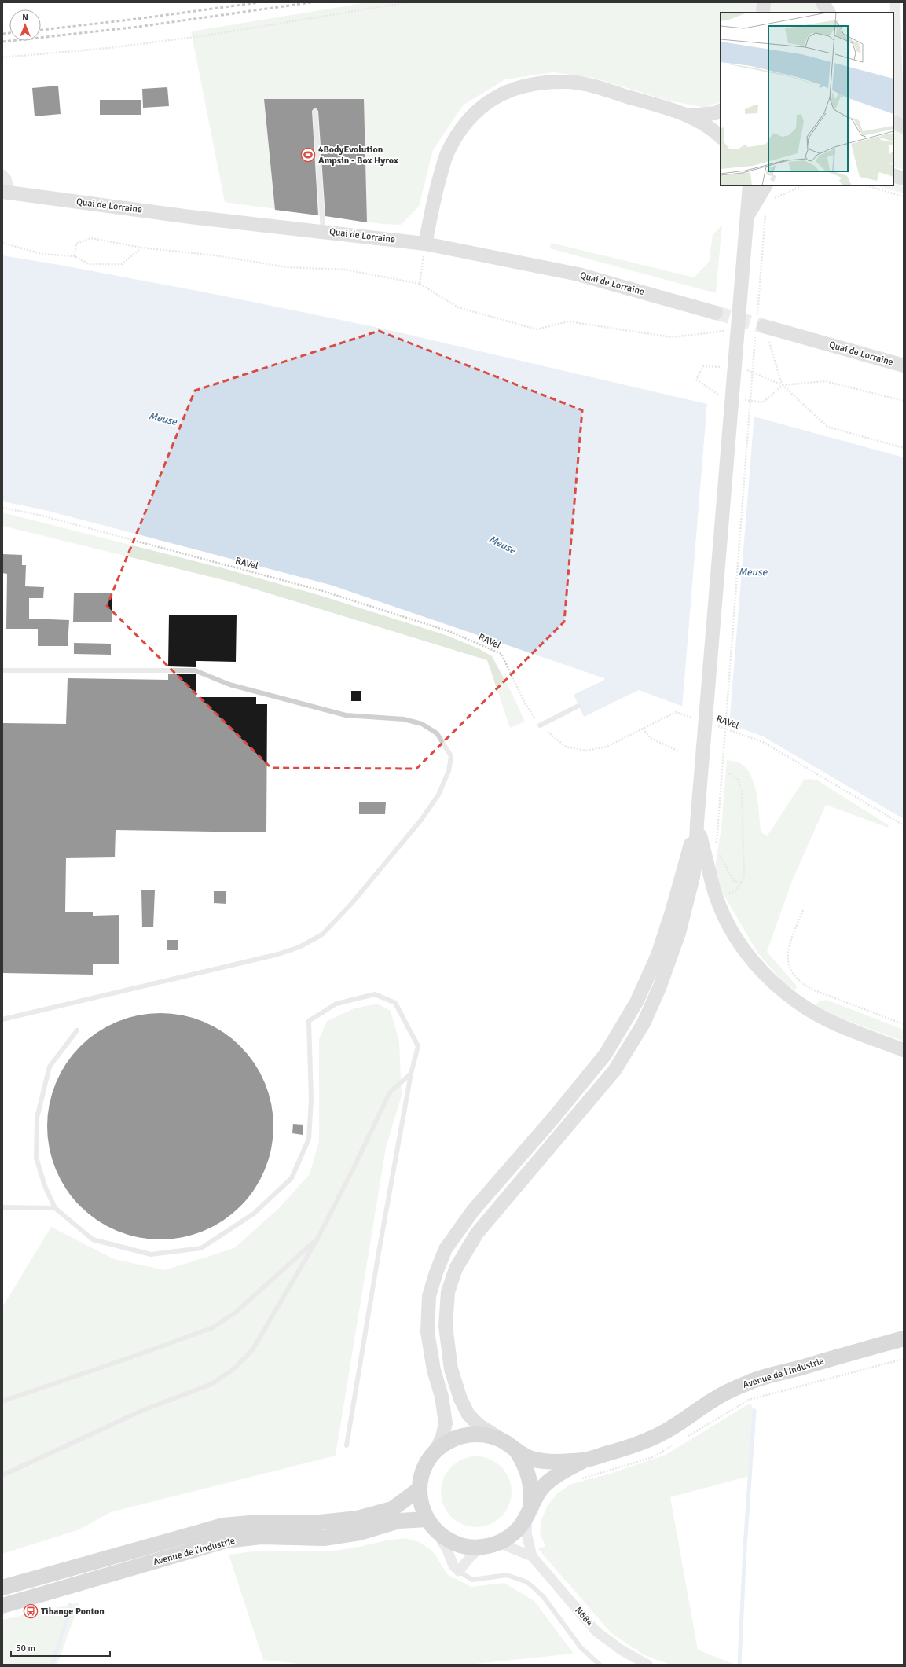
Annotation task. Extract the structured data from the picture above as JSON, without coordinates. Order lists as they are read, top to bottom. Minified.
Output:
{"streets":{"main road":["Quai de Lorraine","Avenue de l'Industrie"],"street":["N684"],"path":["RAVel"]},"water":["Meuse"],"places":{"sports":["4BodyEvolution Ampsin - Box Hyrox"],"bus stop":["Tihange Ponton"]},"scale_bar":"50 m","north":"top"}
